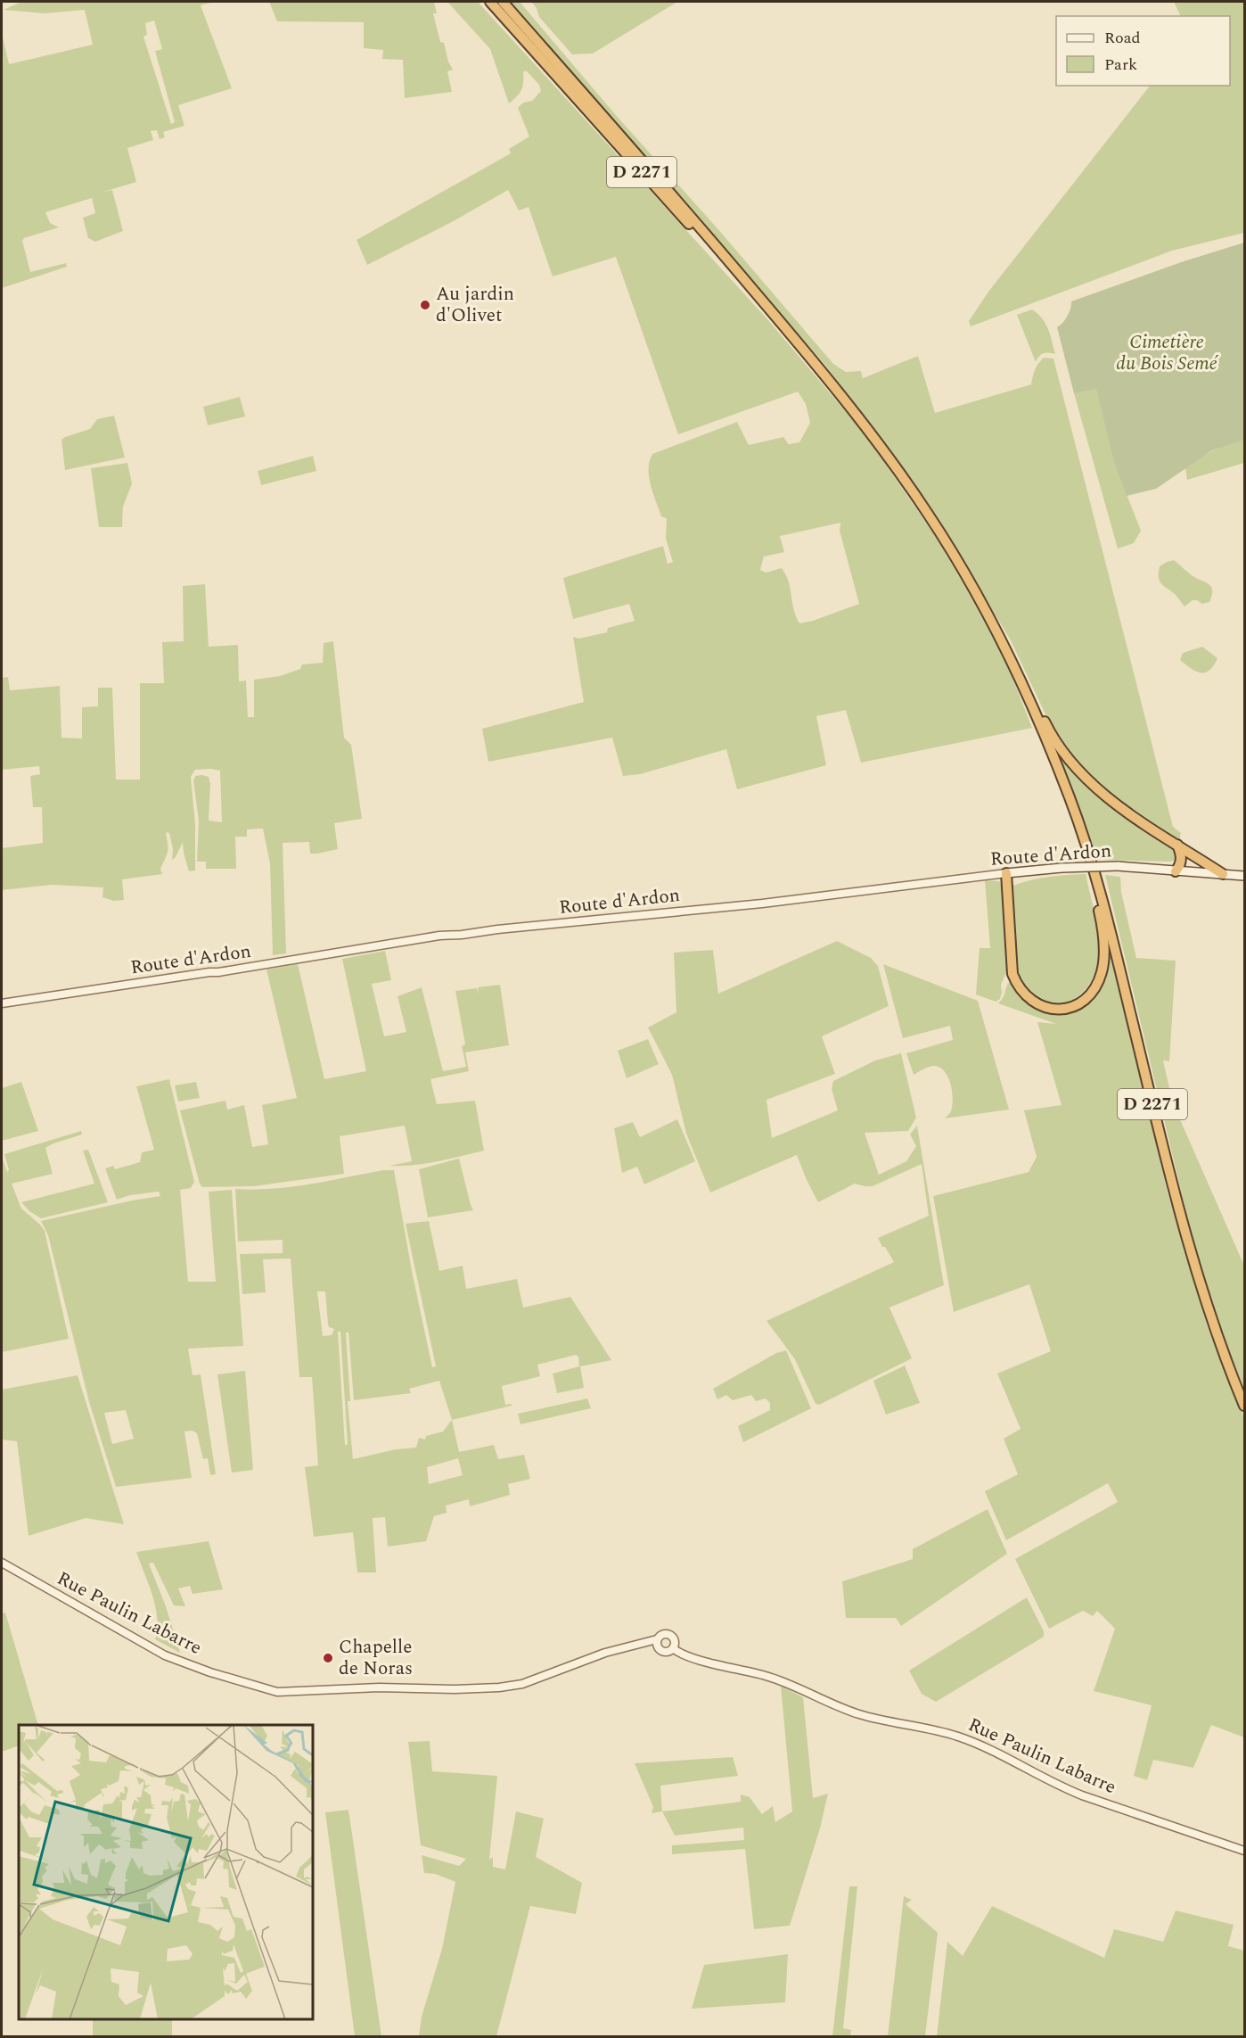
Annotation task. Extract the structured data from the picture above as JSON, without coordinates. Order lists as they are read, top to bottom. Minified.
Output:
{"streets":{"highway":["D 2271"],"main road":["Route d'Ardon"],"street":["Rue Paulin Labarre"]},"parks":["Cimetière du Bois Semé"],"places":["Au jardin d'Olivet","Chapelle de Noras"],"legend":["Road","Park"]}
